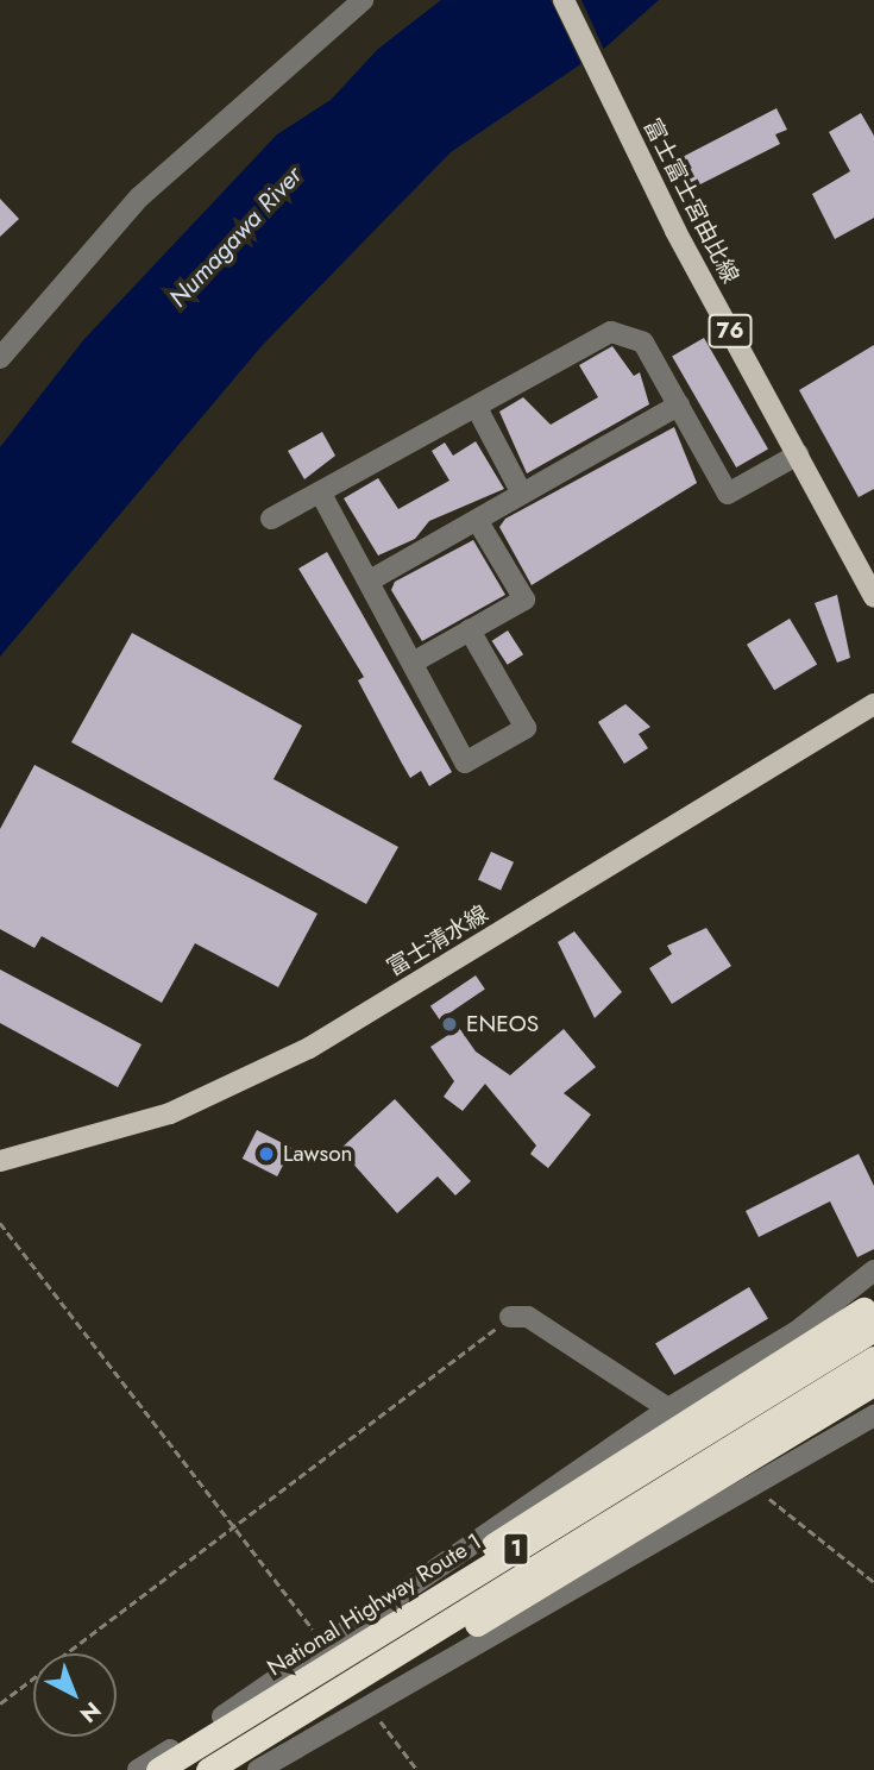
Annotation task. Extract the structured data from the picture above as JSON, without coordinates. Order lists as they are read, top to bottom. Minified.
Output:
{"streets":{"highway":["1","National Highway Route 1"],"main road":["富士富士宮由比線","76","富士清水線"]},"water":["Numagawa River"],"places":["ENEOS","Lawson"],"north":"bottom right"}
